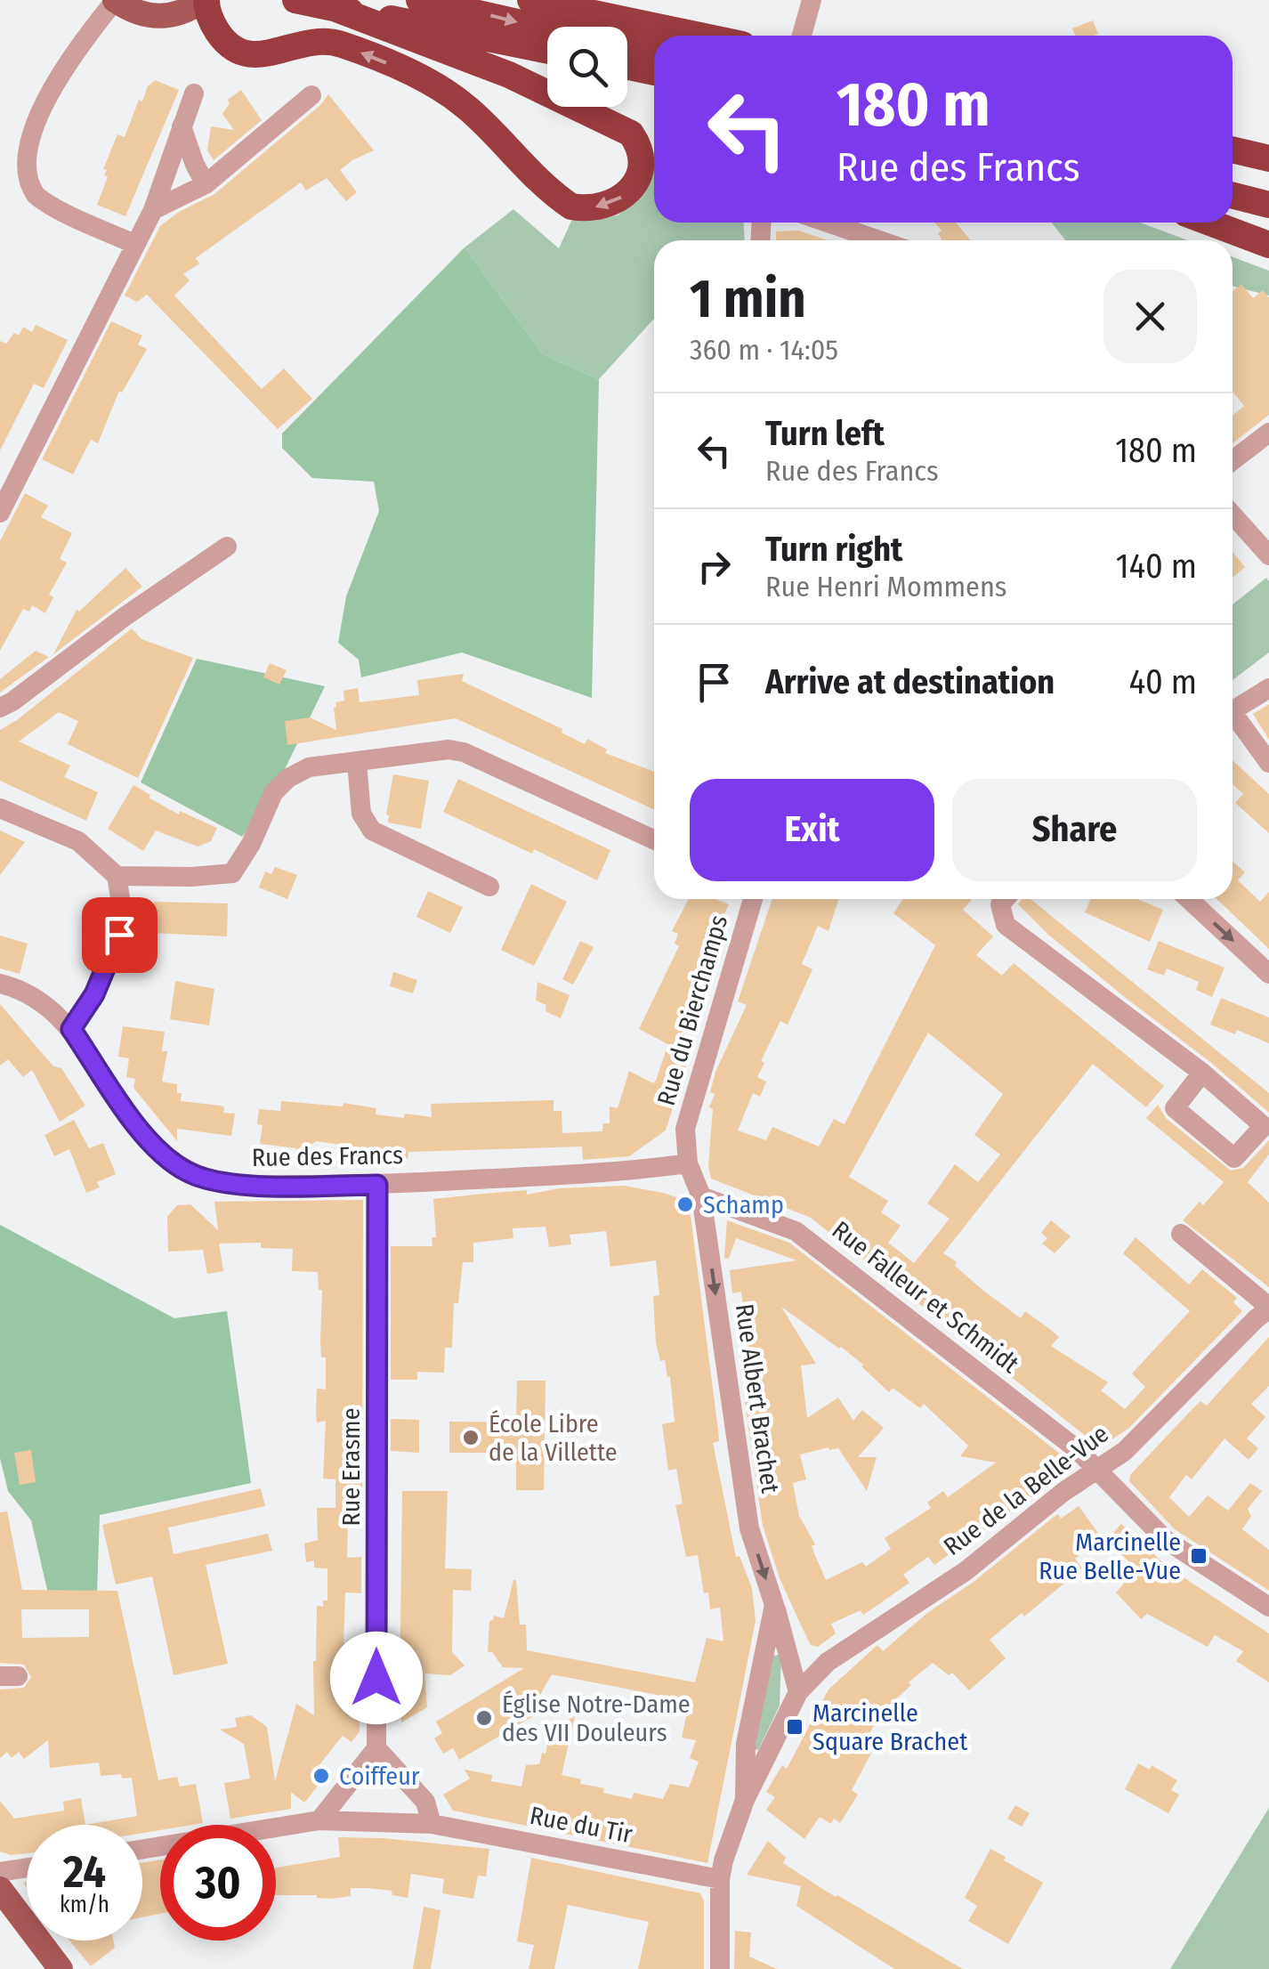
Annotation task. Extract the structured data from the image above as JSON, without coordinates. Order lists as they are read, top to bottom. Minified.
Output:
{"streets":{"street":["Rue du Bierchamps","Rue des Francs","Rue Falleur et Schmidt","Rue Albert Brachet","Rue Erasme","Rue de la Belle-Vue","Rue du Tir"]},"crossings":[["Rue du Bierchamps","Rue des Francs"],["Rue du Bierchamps","Rue Falleur et Schmidt"],["Rue du Bierchamps","Rue Albert Brachet"],["Rue des Francs","Rue Erasme"],["Rue Falleur et Schmidt","Rue Albert Brachet"],["Rue Falleur et Schmidt","Rue de la Belle-Vue"],["Rue Albert Brachet","Rue de la Belle-Vue"],["Rue Albert Brachet","Rue du Tir"]],"one_way":["Rue Albert Brachet"],"places":{"other":["Schamp","École Libre de la Villette","Église Notre-Dame des VII Douleurs","Coiffeur"],"transit":["Marcinelle Rue Belle-Vue","Marcinelle Square Brachet"]},"page":{"turn":["180 m","Rue des Francs"],"heading":["1 min","360 m · 14:05"],"list":[{"name":"Turn left","note":"Rue des Francs","value":"180 m"},{"name":"Turn right","note":"Rue Henri Mommens","value":"140 m"},{"name":"Arrive at destination","value":"40 m"}],"buttons":["Exit","Share"],"speed":"24 km/h","limit":"30"}}
